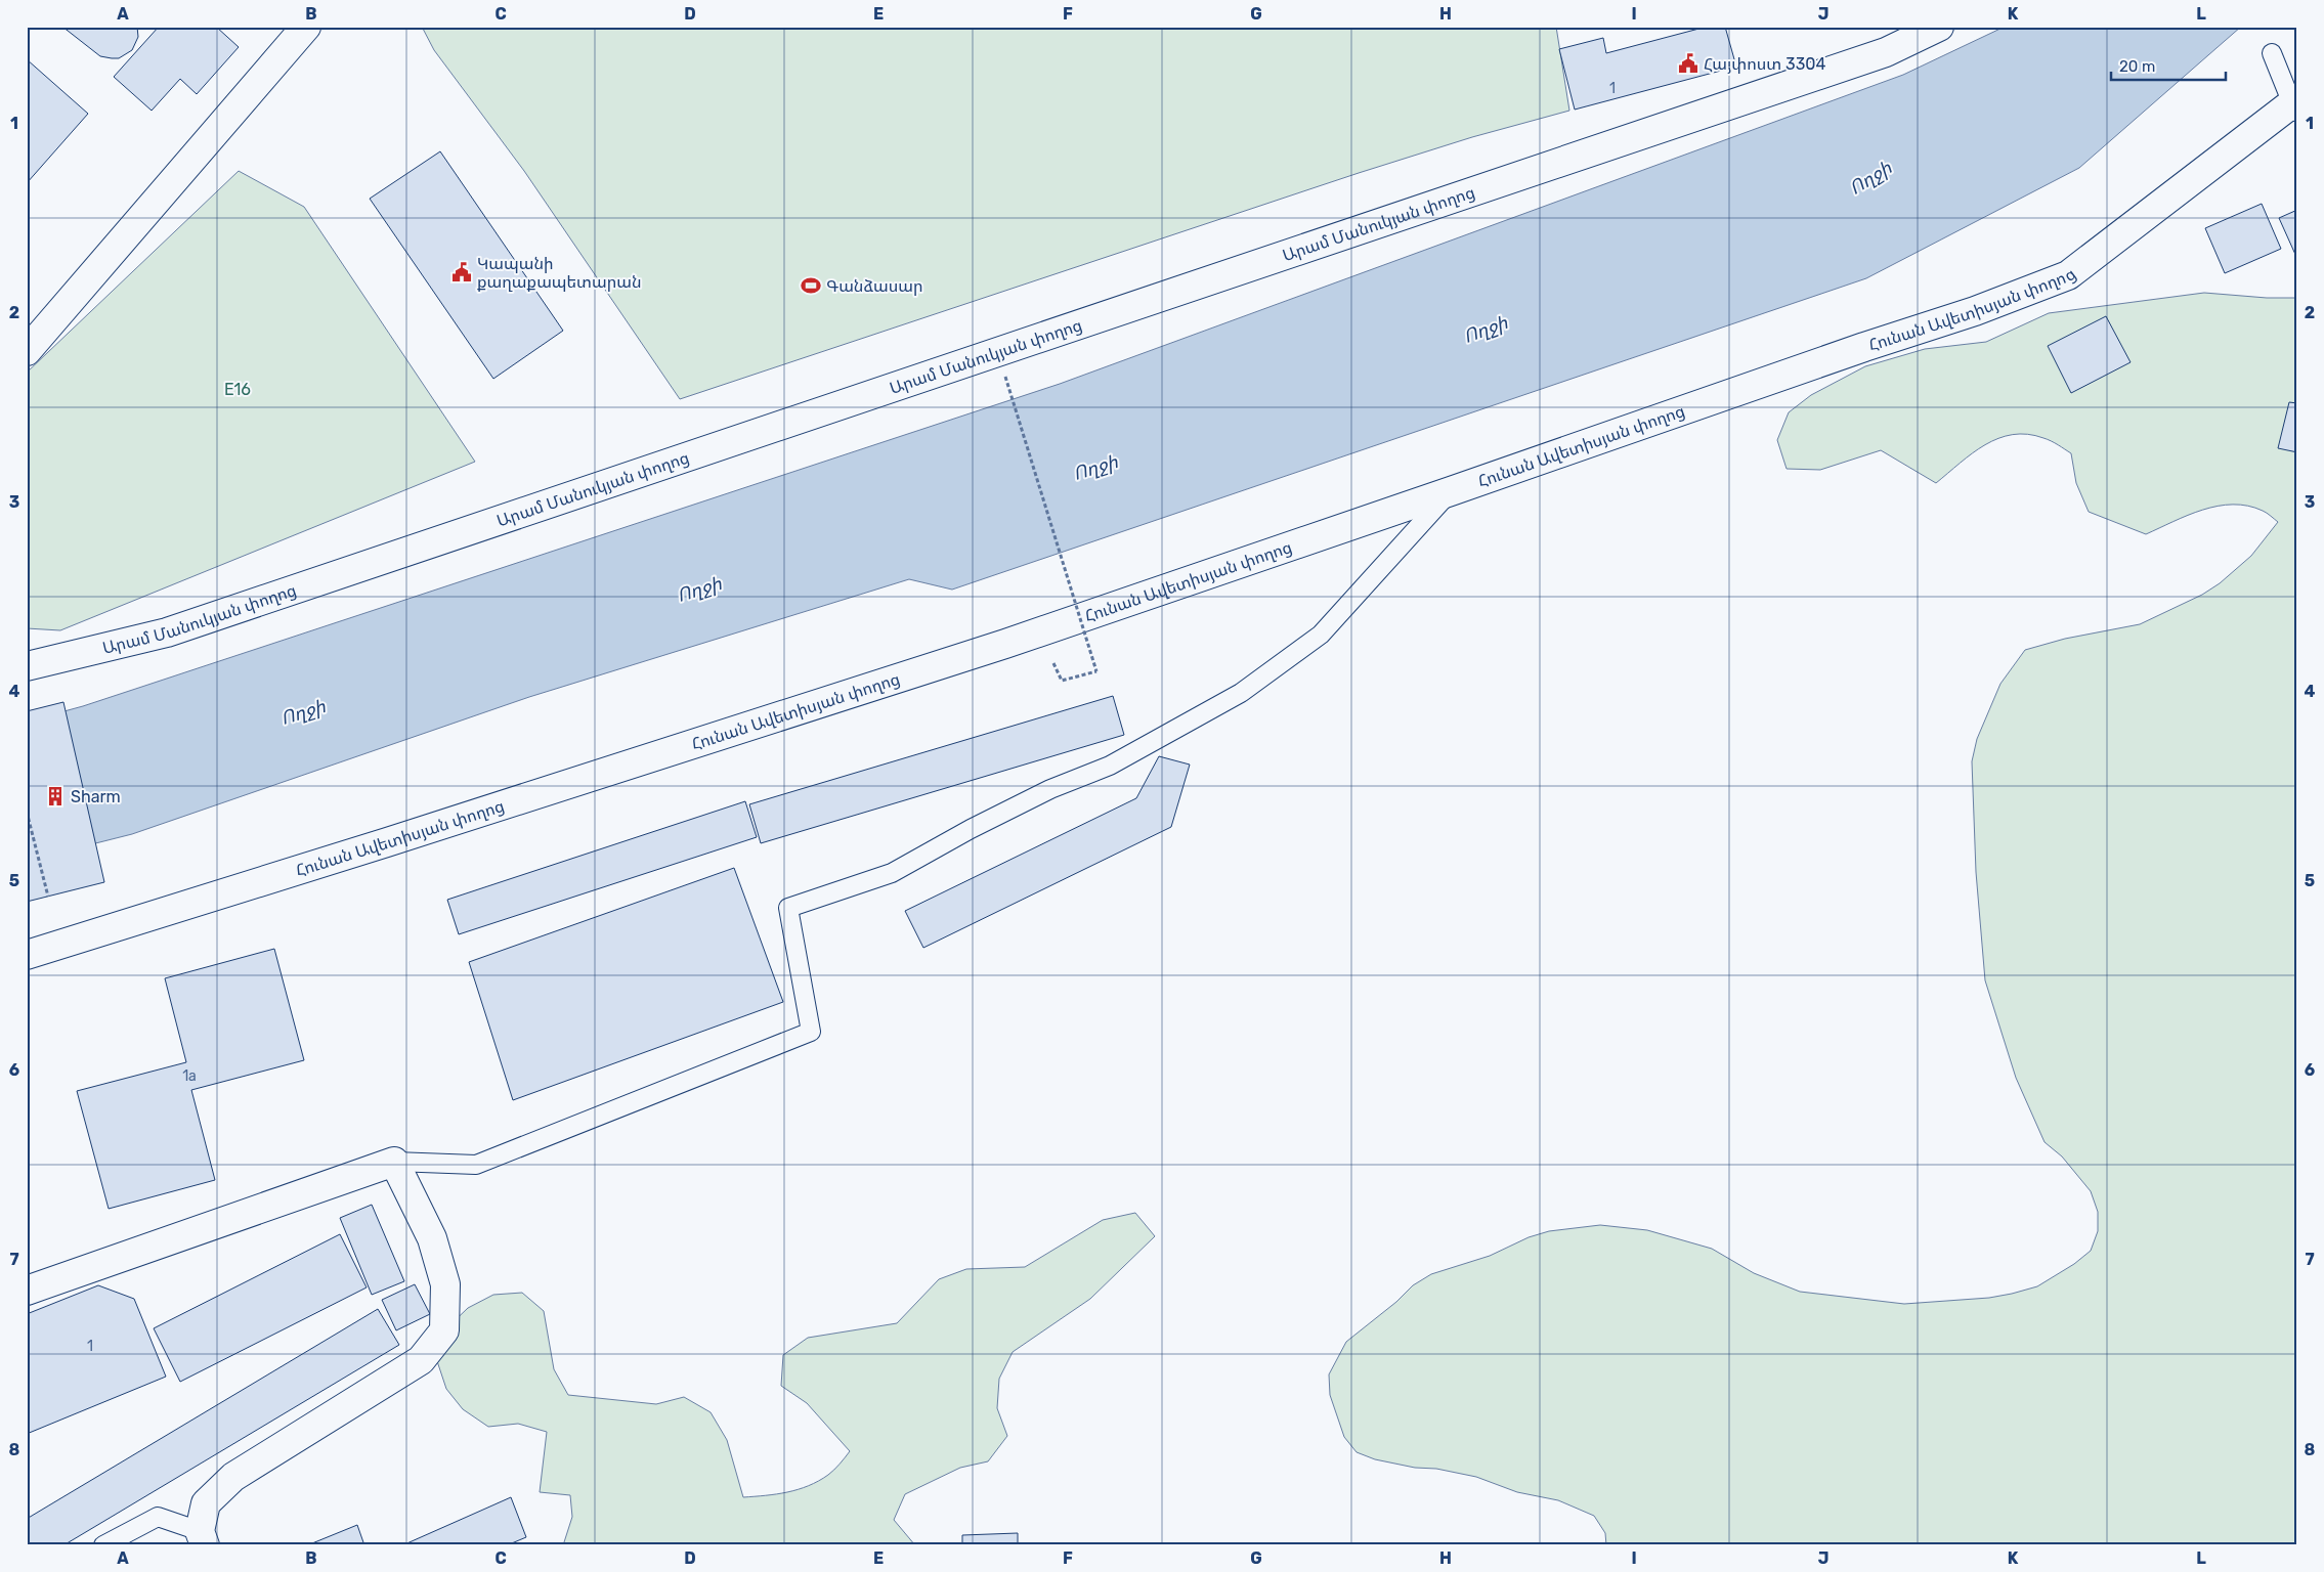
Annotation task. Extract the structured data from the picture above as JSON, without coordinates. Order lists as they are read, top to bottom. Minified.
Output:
{"streets":{"main road":["Արամ Մանուկյան փողոց","Հունան Ավետիսյան փողոց"]},"water":["Ողջի"],"parks":["E16"],"places":{"public building":["Հայփոստ 3304","Կապանի քաղաքապետարան"],"sports":["Գանձասար"],"building":["Sharm"]},"house_numbers":["1","1a","1"],"scale_bar":"20 m","grid":{"columns":["A","B","C","D","E","F","G","H","I","J","K","L"],"rows":["1","2","3","4","5","6","7","8"]}}
